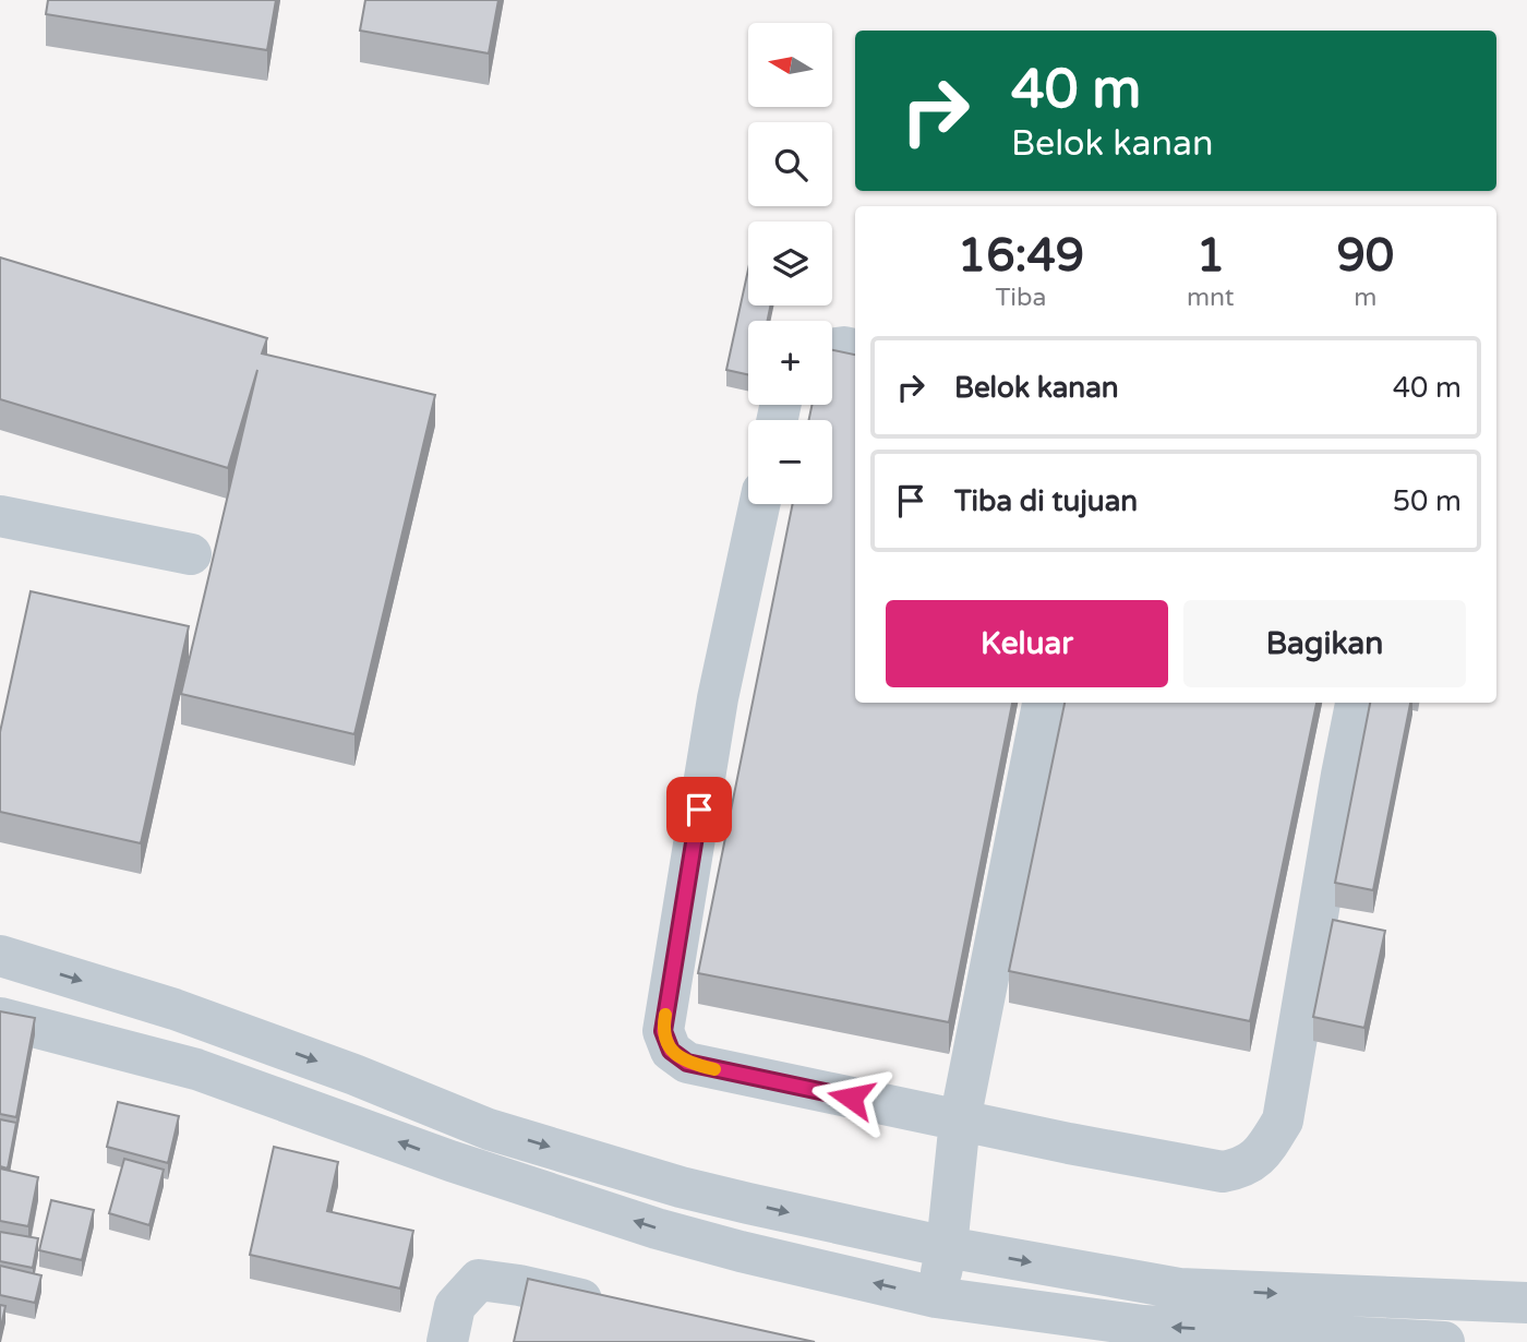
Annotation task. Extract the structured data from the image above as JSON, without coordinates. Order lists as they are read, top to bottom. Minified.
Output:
{"north":"left","page":{"map_buttons":["+","−"],"turn":["40 m","Belok kanan"],"eta":["16:49","Tiba","1","mnt","90","m"],"list":[{"name":"Belok kanan","value":"40 m"},{"name":"Tiba di tujuan","value":"50 m"}],"buttons":["Keluar","Bagikan"]}}
